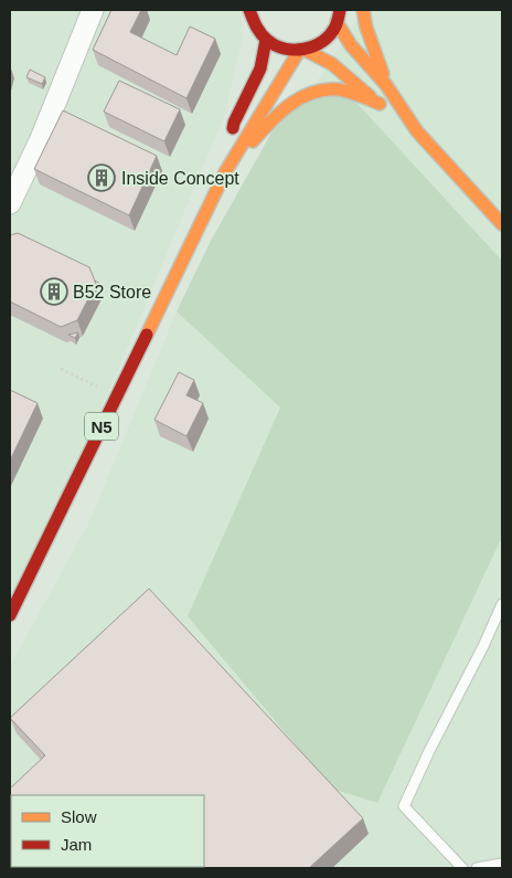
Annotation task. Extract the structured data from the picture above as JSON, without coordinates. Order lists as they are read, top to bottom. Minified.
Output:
{"streets":{"main road":["N5"]},"places":{"building":["Inside Concept","B52 Store"]},"legend":["Slow","Jam"]}
